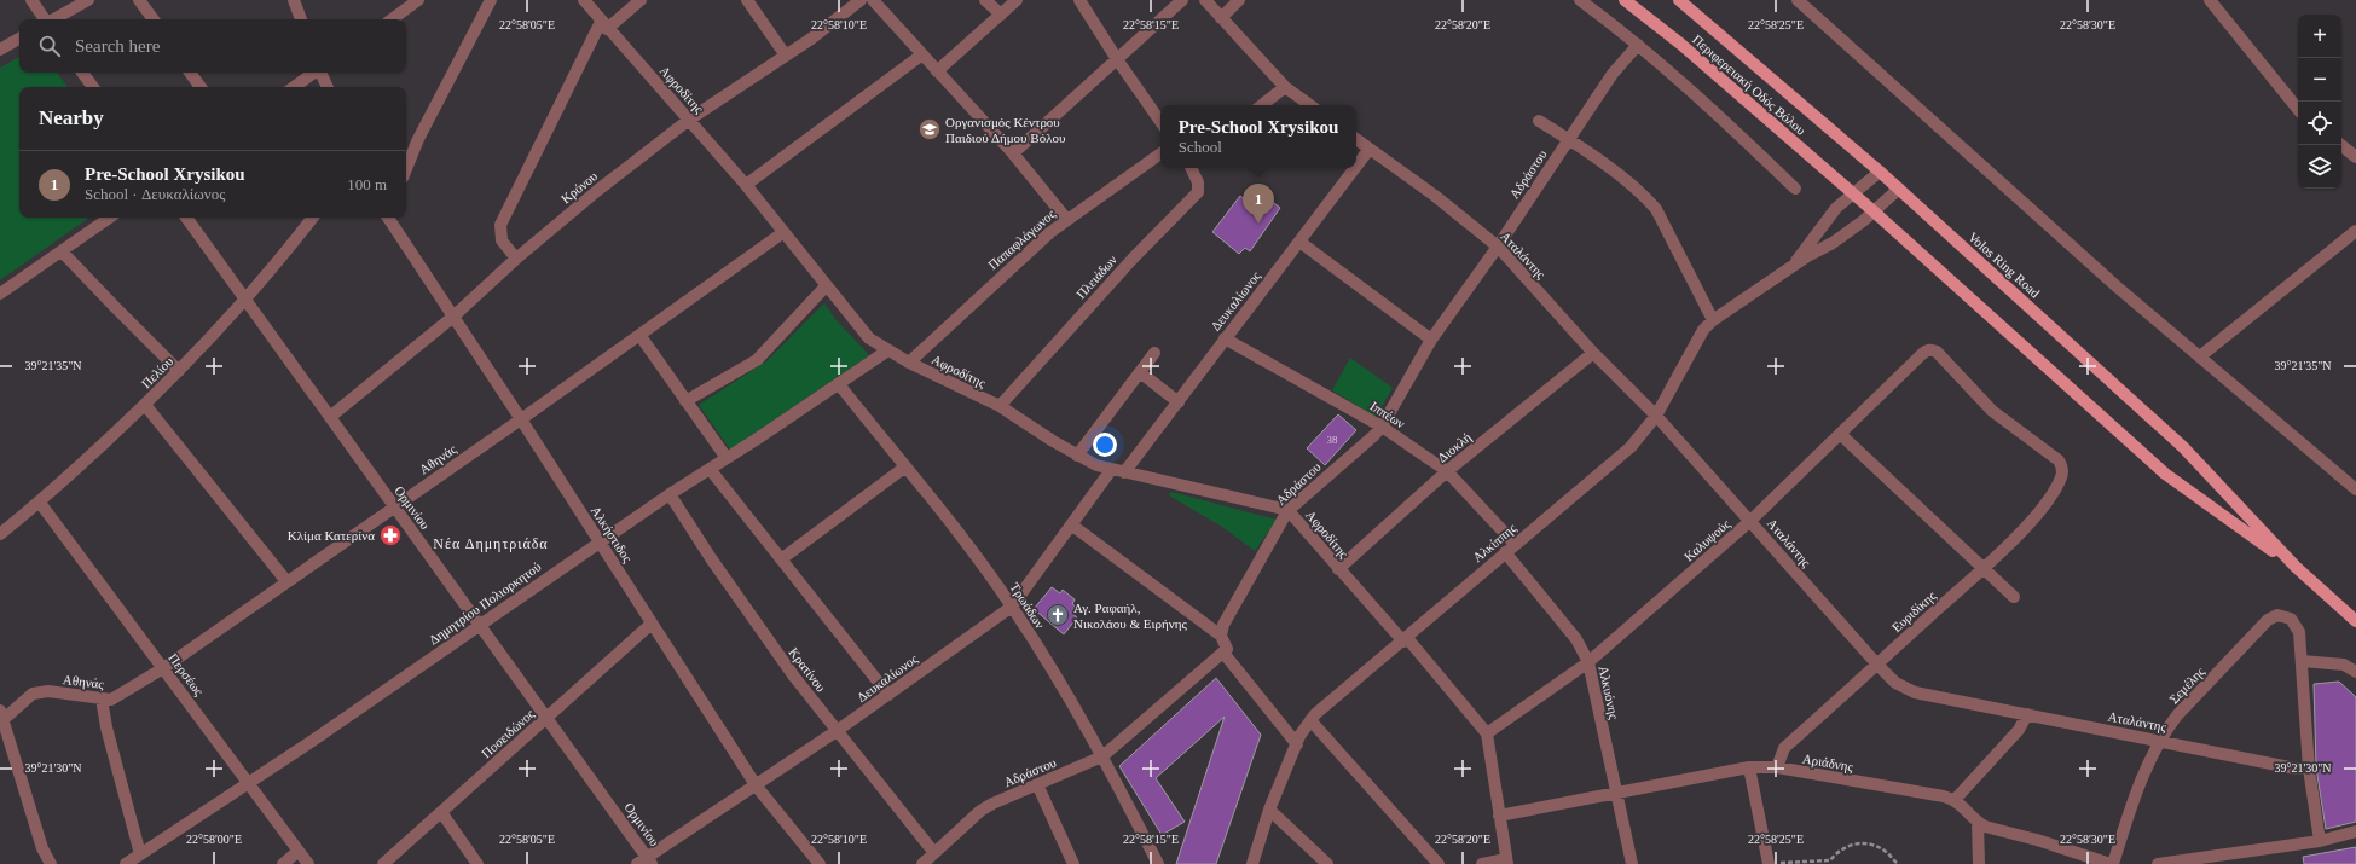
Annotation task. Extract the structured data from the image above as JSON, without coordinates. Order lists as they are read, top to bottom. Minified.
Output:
{"streets":{"main road":["Περιφερειακή Οδός Βόλου","Volos Ring Road"],"street":["Αφροδίτης","Αδράστου","Κρόνου","Παπαφλάγωνος","Αταλάντης","Πλειάδων","Δευκαλίωνος","Πελίου","Ιππέων","Διοκλή","Αθηνάς","Ορμινίου","Αλκήστιδος","Καλυψούς","Αλκίππης","Δημητρίου Πολιορκητού","Τρωάδων","Ευριδίκης","Κρατίνου","Περσέως","Σεμέλης","Αλκυόνης","Ποσειδώνος","Αριάδνης"]},"crossings":[["Περιφερειακή Οδός Βόλου","Volos Ring Road"],["Αφροδίτης","Αδράστου"],["Αφροδίτης","Κρόνου"],["Αφροδίτης","Παπαφλάγωνος"],["Αφροδίτης","Πλειάδων"],["Αφροδίτης","Δευκαλίωνος"],["Αφροδίτης","Διοκλή"],["Αφροδίτης","Αθηνάς"],["Αφροδίτης","Καλυψούς"],["Αφροδίτης","Αλκίππης"],["Αφροδίτης","Δημητρίου Πολιορκητού"],["Αδράστου","Αταλάντης"],["Αδράστου","Ιππέων"],["Αδράστου","Τρωάδων"],["Αδράστου","Κρατίνου"],["Κρόνου","Ορμινίου"],["Κρόνου","Αλκήστιδος"],["Αταλάντης","Δευκαλίωνος"],["Αταλάντης","Διοκλή"],["Αταλάντης","Καλυψούς"],["Αταλάντης","Αλκίππης"],["Αταλάντης","Ευριδίκης"],["Αταλάντης","Σεμέλης"],["Volos Ring Road","Αλκίππης"],["Δευκαλίωνος","Ιππέων"],["Δευκαλίωνος","Ορμινίου"],["Δευκαλίωνος","Αλκήστιδος"],["Δευκαλίωνος","Τρωάδων"],["Δευκαλίωνος","Κρατίνου"],["Πελίου","Ορμινίου"],["Πελίου","Περσέως"],["Ιππέων","Διοκλή"],["Ιππέων","Αλκίππης"],["Αθηνάς","Ορμινίου"],["Αθηνάς","Αλκήστιδος"],["Αθηνάς","Περσέως"],["Ορμινίου","Δημητρίου Πολιορκητού"],["Ορμινίου","Ποσειδώνος"],["Αλκήστιδος","Δημητρίου Πολιορκητού"],["Αλκήστιδος","Ποσειδώνος"],["Καλυψούς","Ευριδίκης"],["Καλυψούς","Αλκυόνης"],["Αλκίππης","Αλκυόνης"],["Δημητρίου Πολιορκητού","Τρωάδων"],["Δημητρίου Πολιορκητού","Κρατίνου"],["Δημητρίου Πολιορκητού","Περσέως"],["Ευριδίκης","Αριάδνης"],["Σεμέλης","Αριάδνης"],["Αλκυόνης","Αριάδνης"]],"districts":["Νέα Δημητριάδα"],"places":{"school or university":["Οργανισμός Κέντρου Παιδιού Δήμου Βόλου"],"pharmacy":["Κλίμα Κατερίνα"],"church":["Αγ. Ραφαήλ, Νικολάου & Ειρήνης"]},"house_numbers":["38"],"page":{"map_buttons":["+","−"],"search":"Search here","heading":"Nearby","popup":["Pre-School Xrysikou","School"],"list":[{"mark":"1","name":"Pre-School Xrysikou","note":"School · Δευκαλίωνος","value":"100 m"}],"pins":"1"},"coordinates":["22°58'05\"E","22°58'10\"E","22°58'15\"E","22°58'20\"E","22°58'25\"E","22°58'30\"E","39°21'35\"N","39°21'30\"N","22°58'00\"E"]}
